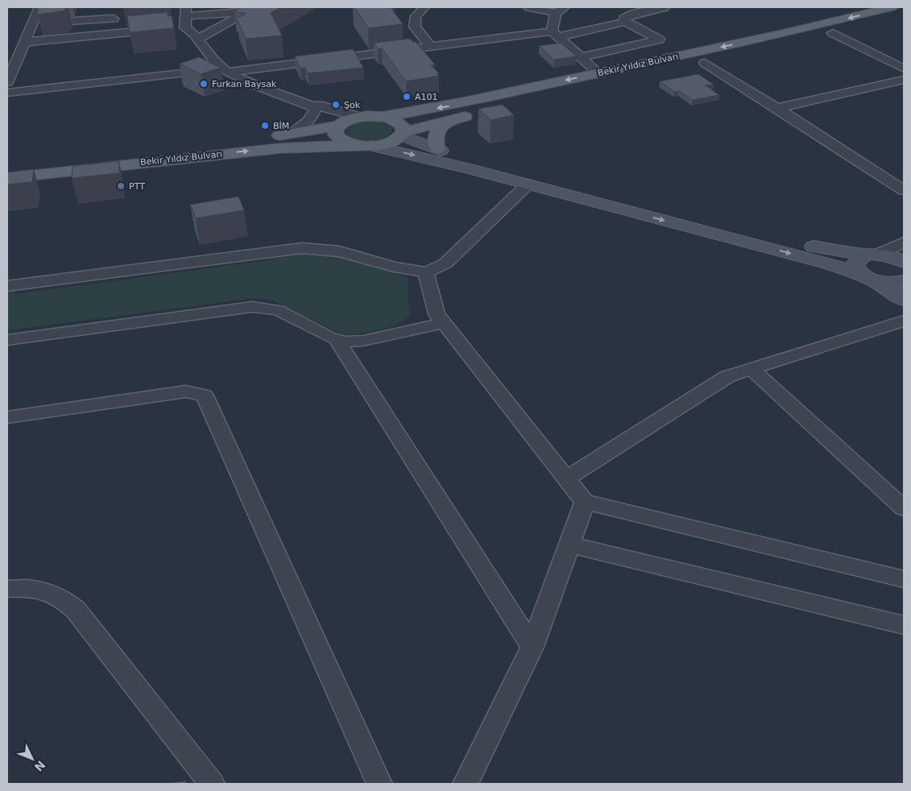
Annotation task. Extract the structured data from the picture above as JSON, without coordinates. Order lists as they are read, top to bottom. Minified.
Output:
{"streets":{"main road":["Bekir Yıldız Bulvarı"]},"places":["Furkan Baysak","A101","Şok","BİM","PTT"],"north":"bottom right"}
